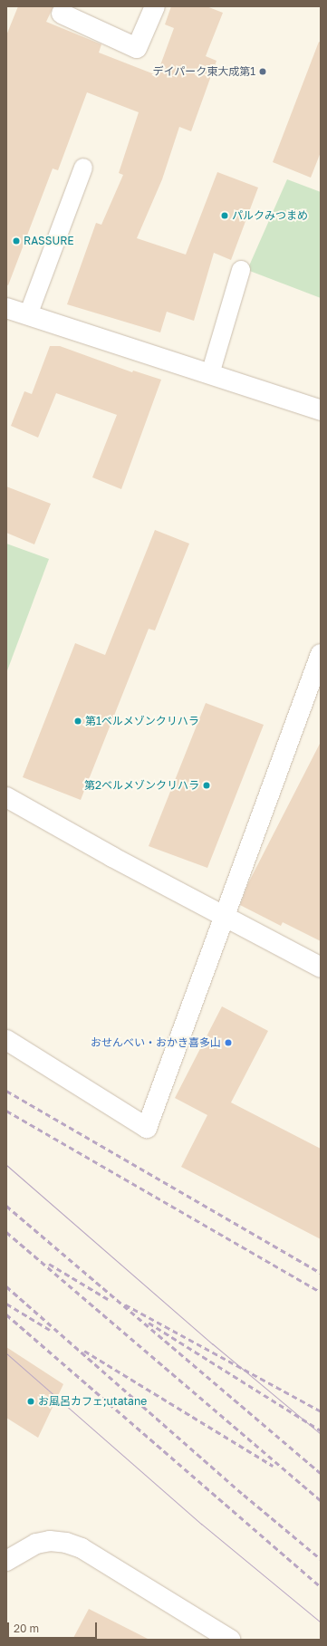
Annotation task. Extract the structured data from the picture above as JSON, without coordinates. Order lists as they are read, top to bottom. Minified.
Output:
{"places":["デイパーク東大成第1","パルクみつまめ","RASSURE","第1ベルメゾンクリハラ","第2ベルメゾンクリハラ","おせんべい・おかき喜多山","お風呂カフェ;utatane"],"scale_bar":"20 m"}
